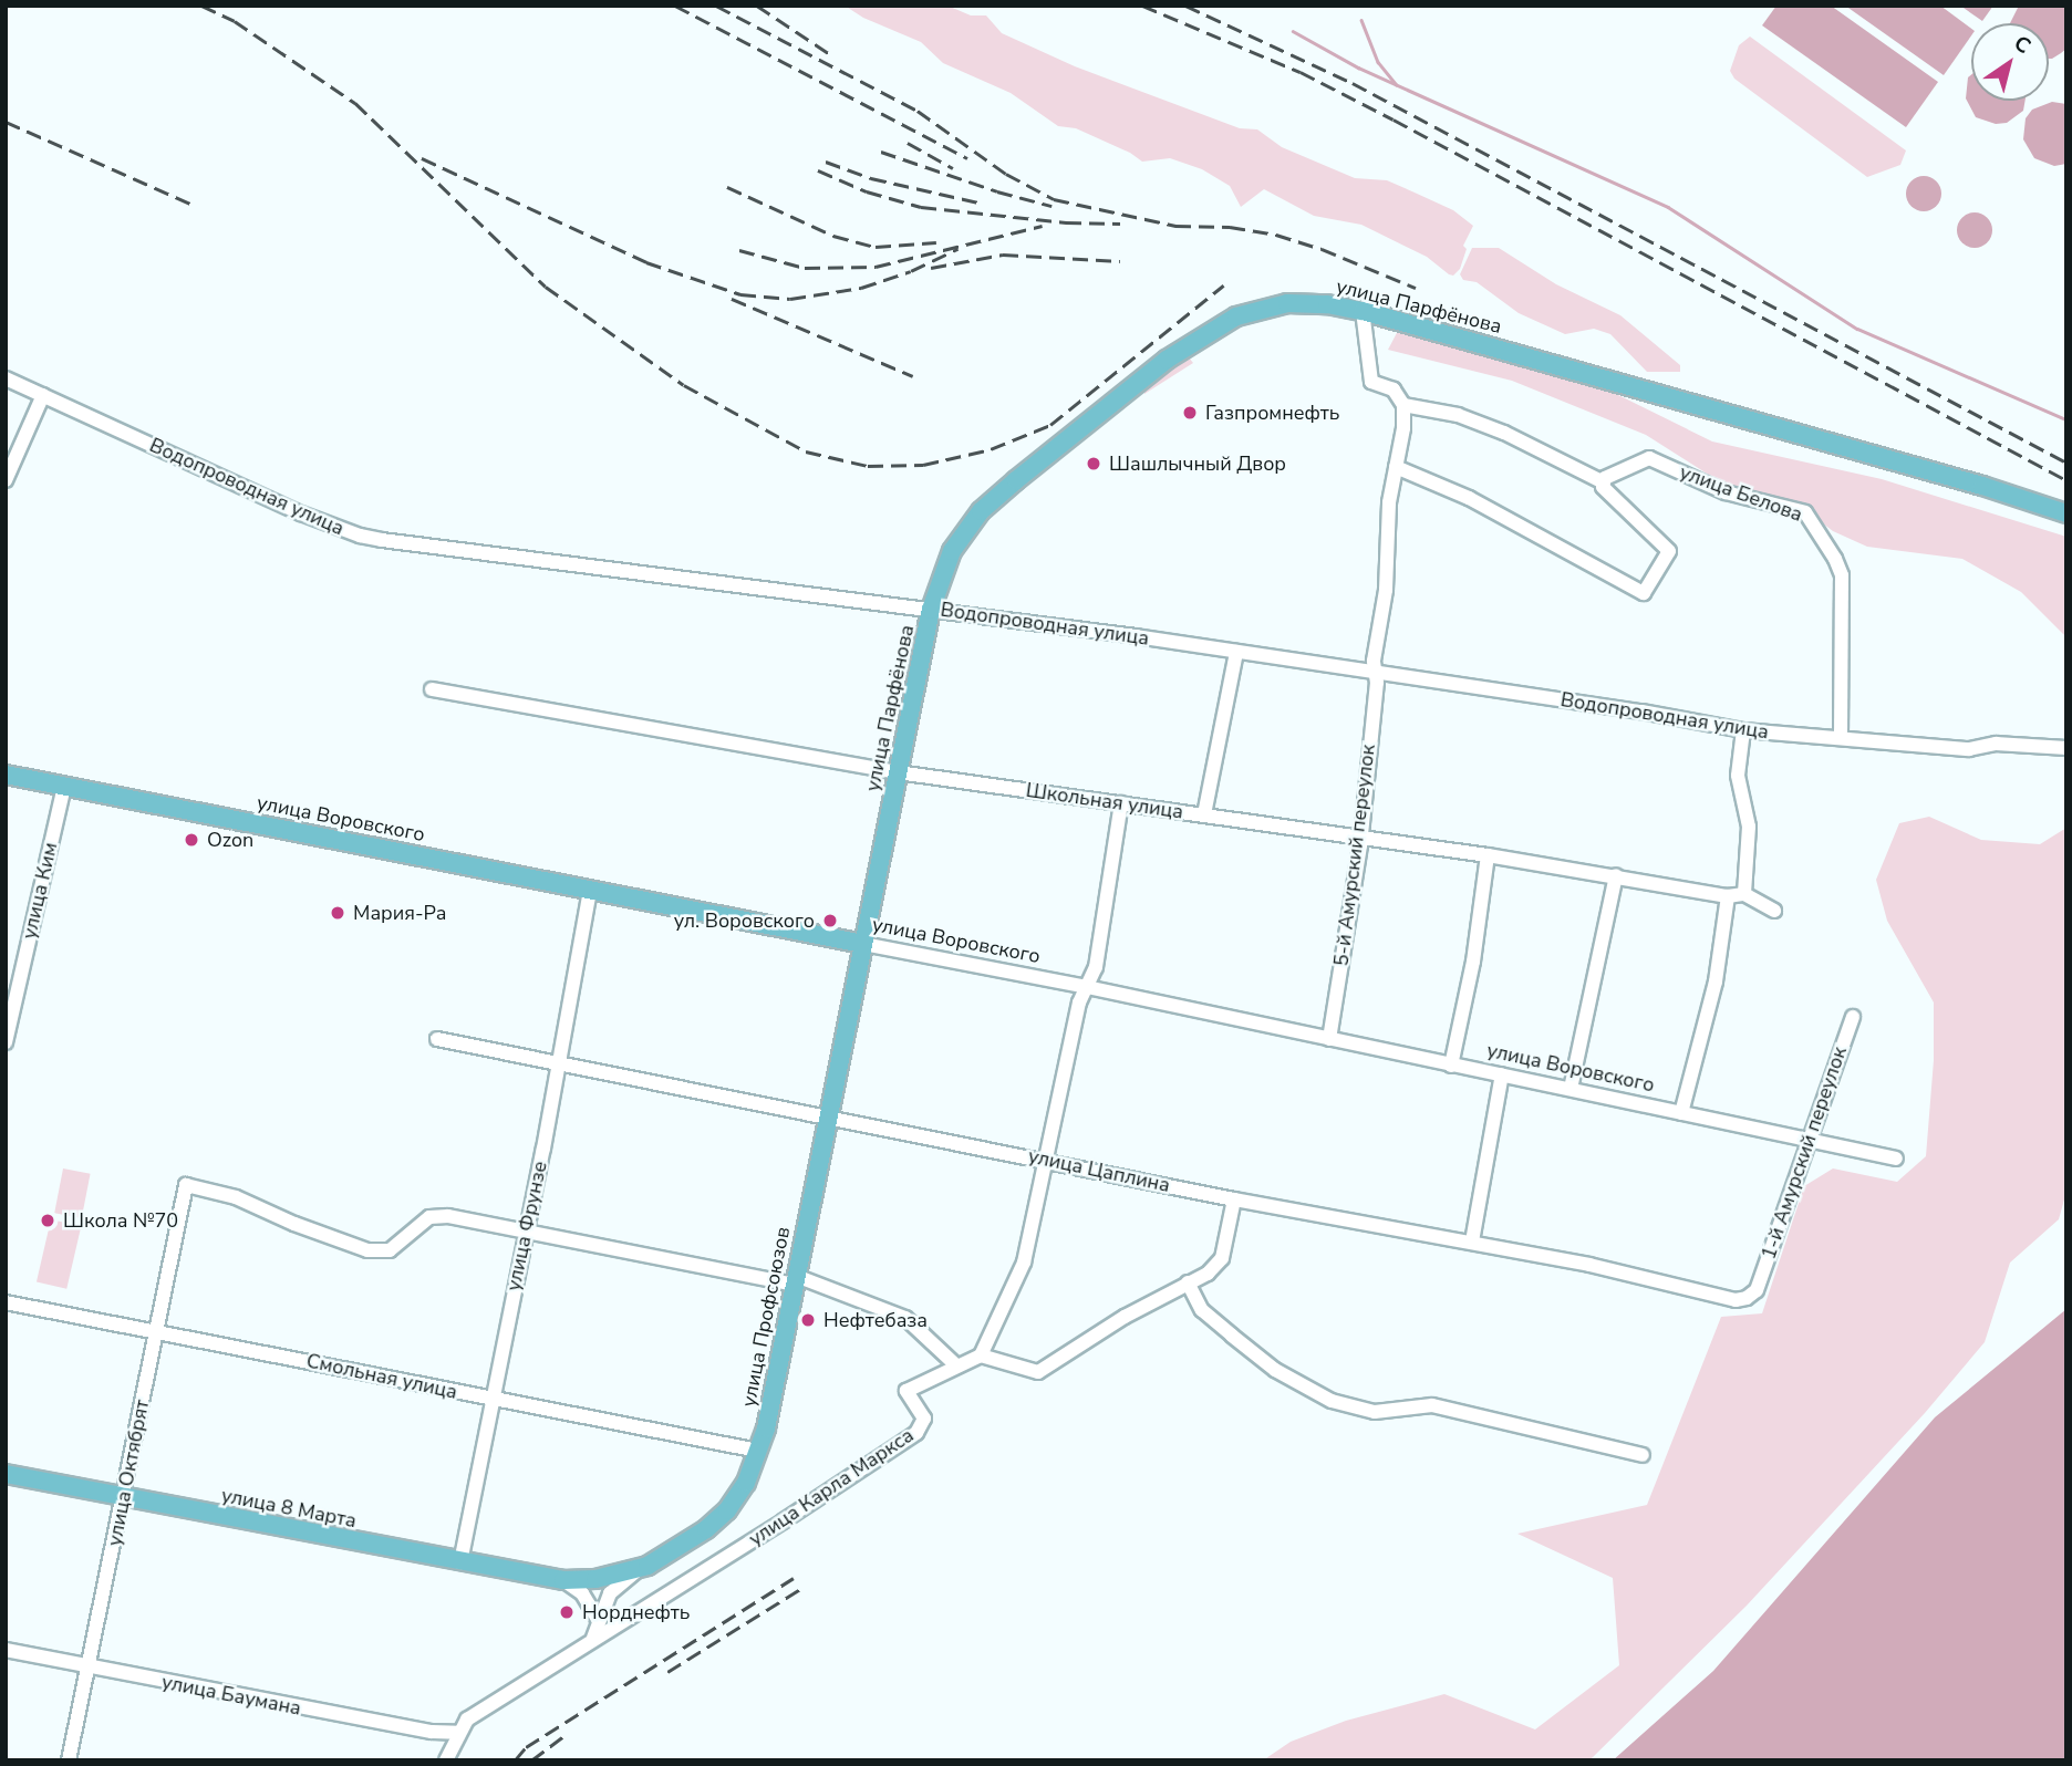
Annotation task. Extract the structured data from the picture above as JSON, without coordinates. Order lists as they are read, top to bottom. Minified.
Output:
{"streets":{"main road":["улица Парфёнова","улица Воровского","улица Профсоюзов","улица 8 Марта"],"street":["Водопроводная улица","улица Белова","Школьная улица","5-й Амурский переулок","улица Ким","1-й Амурский переулок","улица Цаплина","улица Фрунзе","Смольная улица","улица Октябрят","улица Карла Маркса","улица Баумана"]},"crossings":[["улица Парфёнова","Водопроводная улица"],["улица Парфёнова","Школьная улица"],["улица Парфёнова","улица Воровского"],["улица Парфёнова","улица Профсоюзов"],["Водопроводная улица","улица Белова"],["Водопроводная улица","5-й Амурский переулок"],["Школьная улица","5-й Амурский переулок"],["улица Воровского","5-й Амурский переулок"],["улица Воровского","улица Ким"],["улица Воровского","1-й Амурский переулок"],["улица Воровского","улица Фрунзе"],["улица Воровского","улица Профсоюзов"],["1-й Амурский переулок","улица Цаплина"],["улица Цаплина","улица Фрунзе"],["улица Цаплина","улица Профсоюзов"],["улица Фрунзе","Смольная улица"],["улица Фрунзе","улица Октябрят"],["улица Фрунзе","улица 8 Марта"],["улица Профсоюзов","Смольная улица"],["улица Профсоюзов","улица 8 Марта"],["Смольная улица","улица Октябрят"],["улица Октябрят","улица 8 Марта"],["улица Октябрят","улица Баумана"],["улица Карла Маркса","улица Баумана"]],"places":["Газпромнефть","Шашлычный Двор","Ozon","Мария-Ра","ул. Воровского","Школа №70","Нефтебаза","Норднефть"],"north":"top right"}
